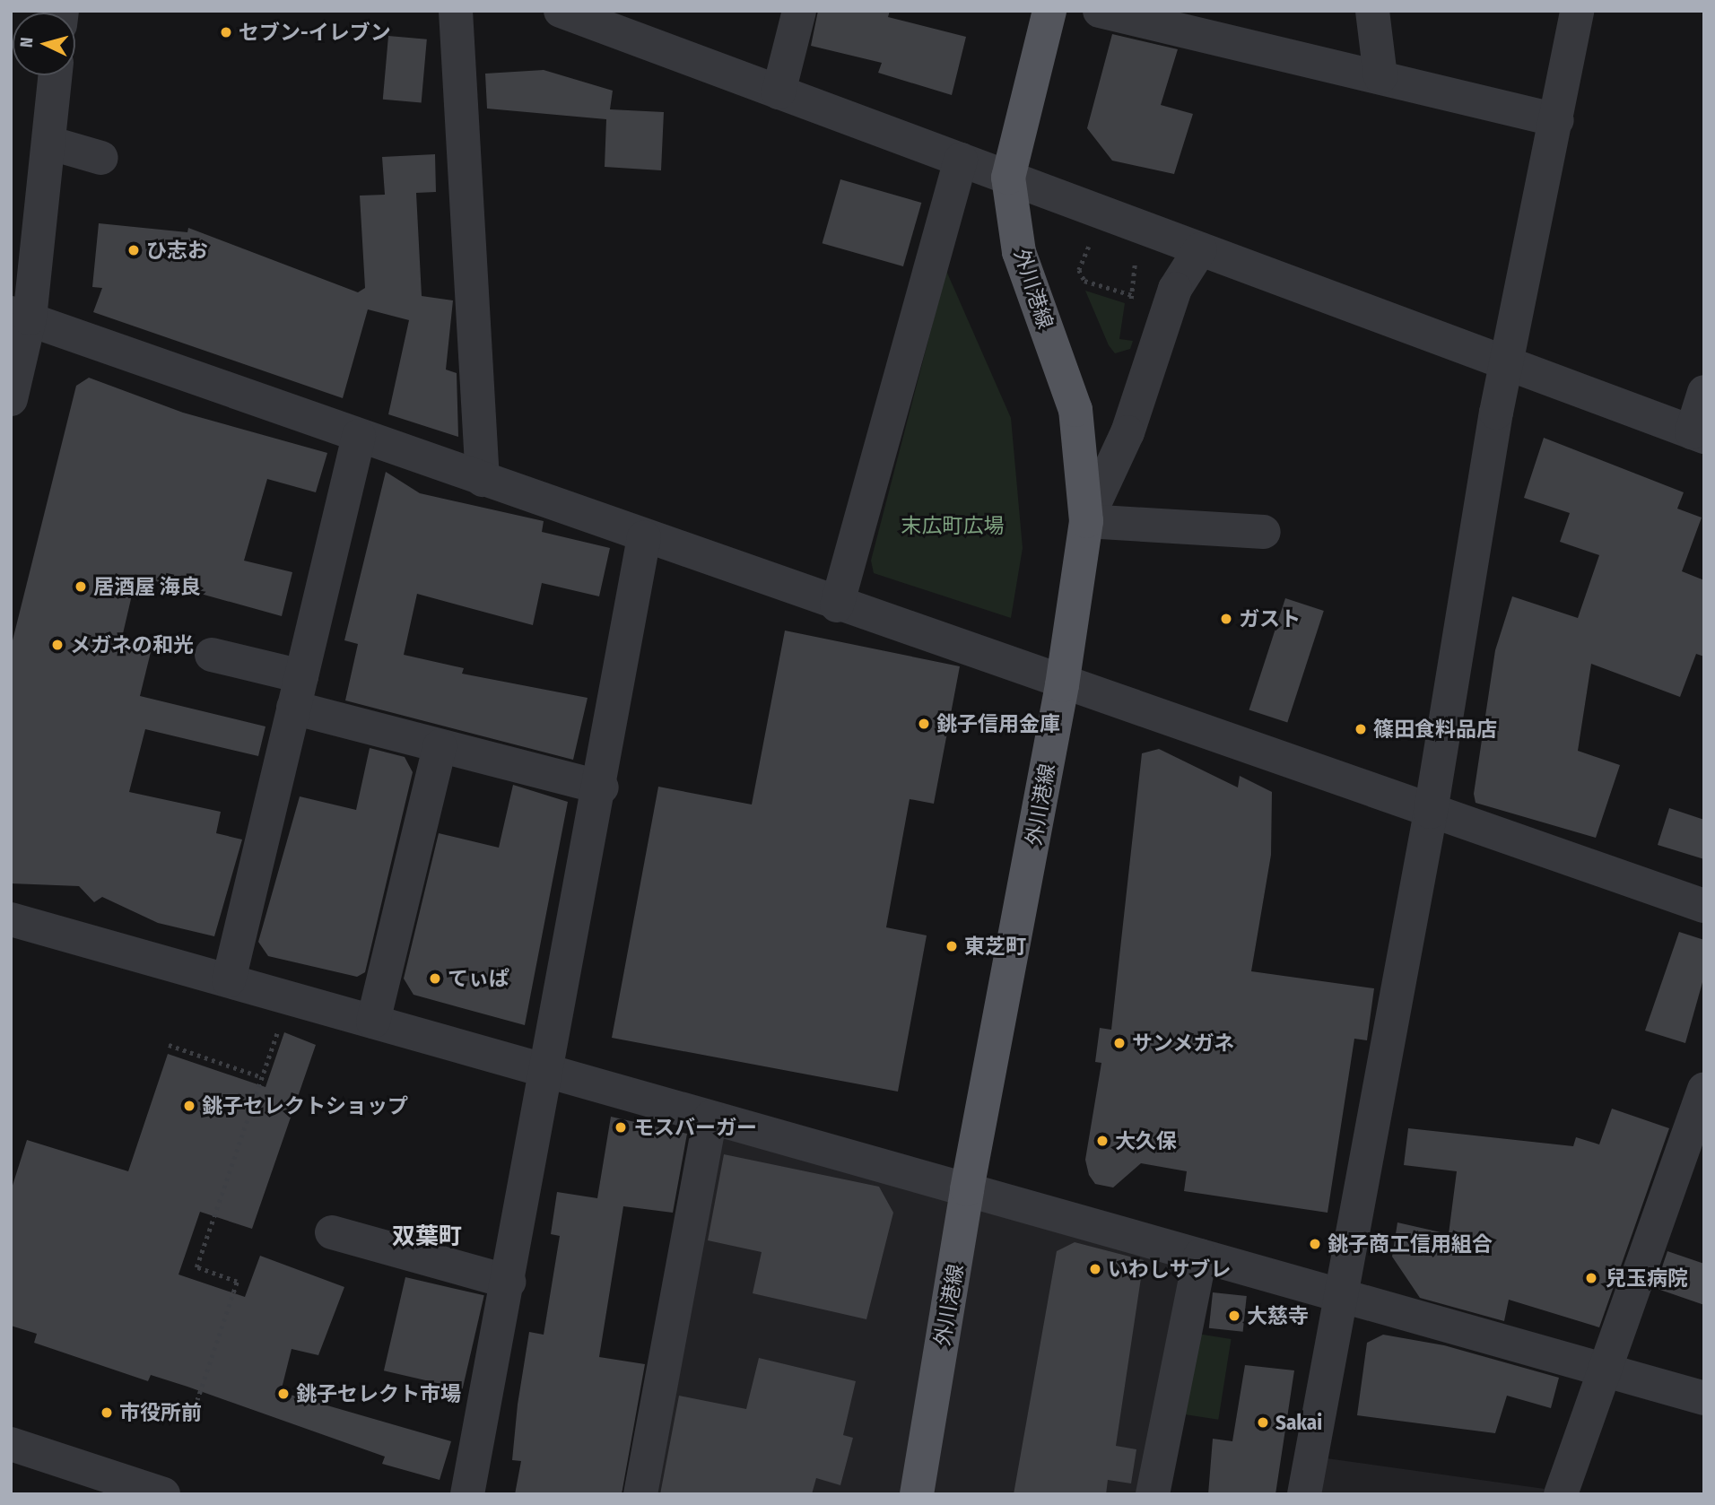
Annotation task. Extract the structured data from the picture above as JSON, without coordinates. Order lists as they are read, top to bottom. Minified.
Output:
{"streets":{"main road":["外川港線"]},"districts":["双葉町"],"parks":["末広町広場"],"places":["セブン-イレブン","ひ志お","居酒屋 海良","ガスト","メガネの和光","銚子信用金庫","篠田食料品店","東芝町","てぃぱ","サンメガネ","銚子セレクトショップ","モスバーガー","大久保","銚子商工信用組合","いわしサブレ","兒玉病院","大慈寺","銚子セレクト市場","市役所前","Sakai"],"north":"left"}
